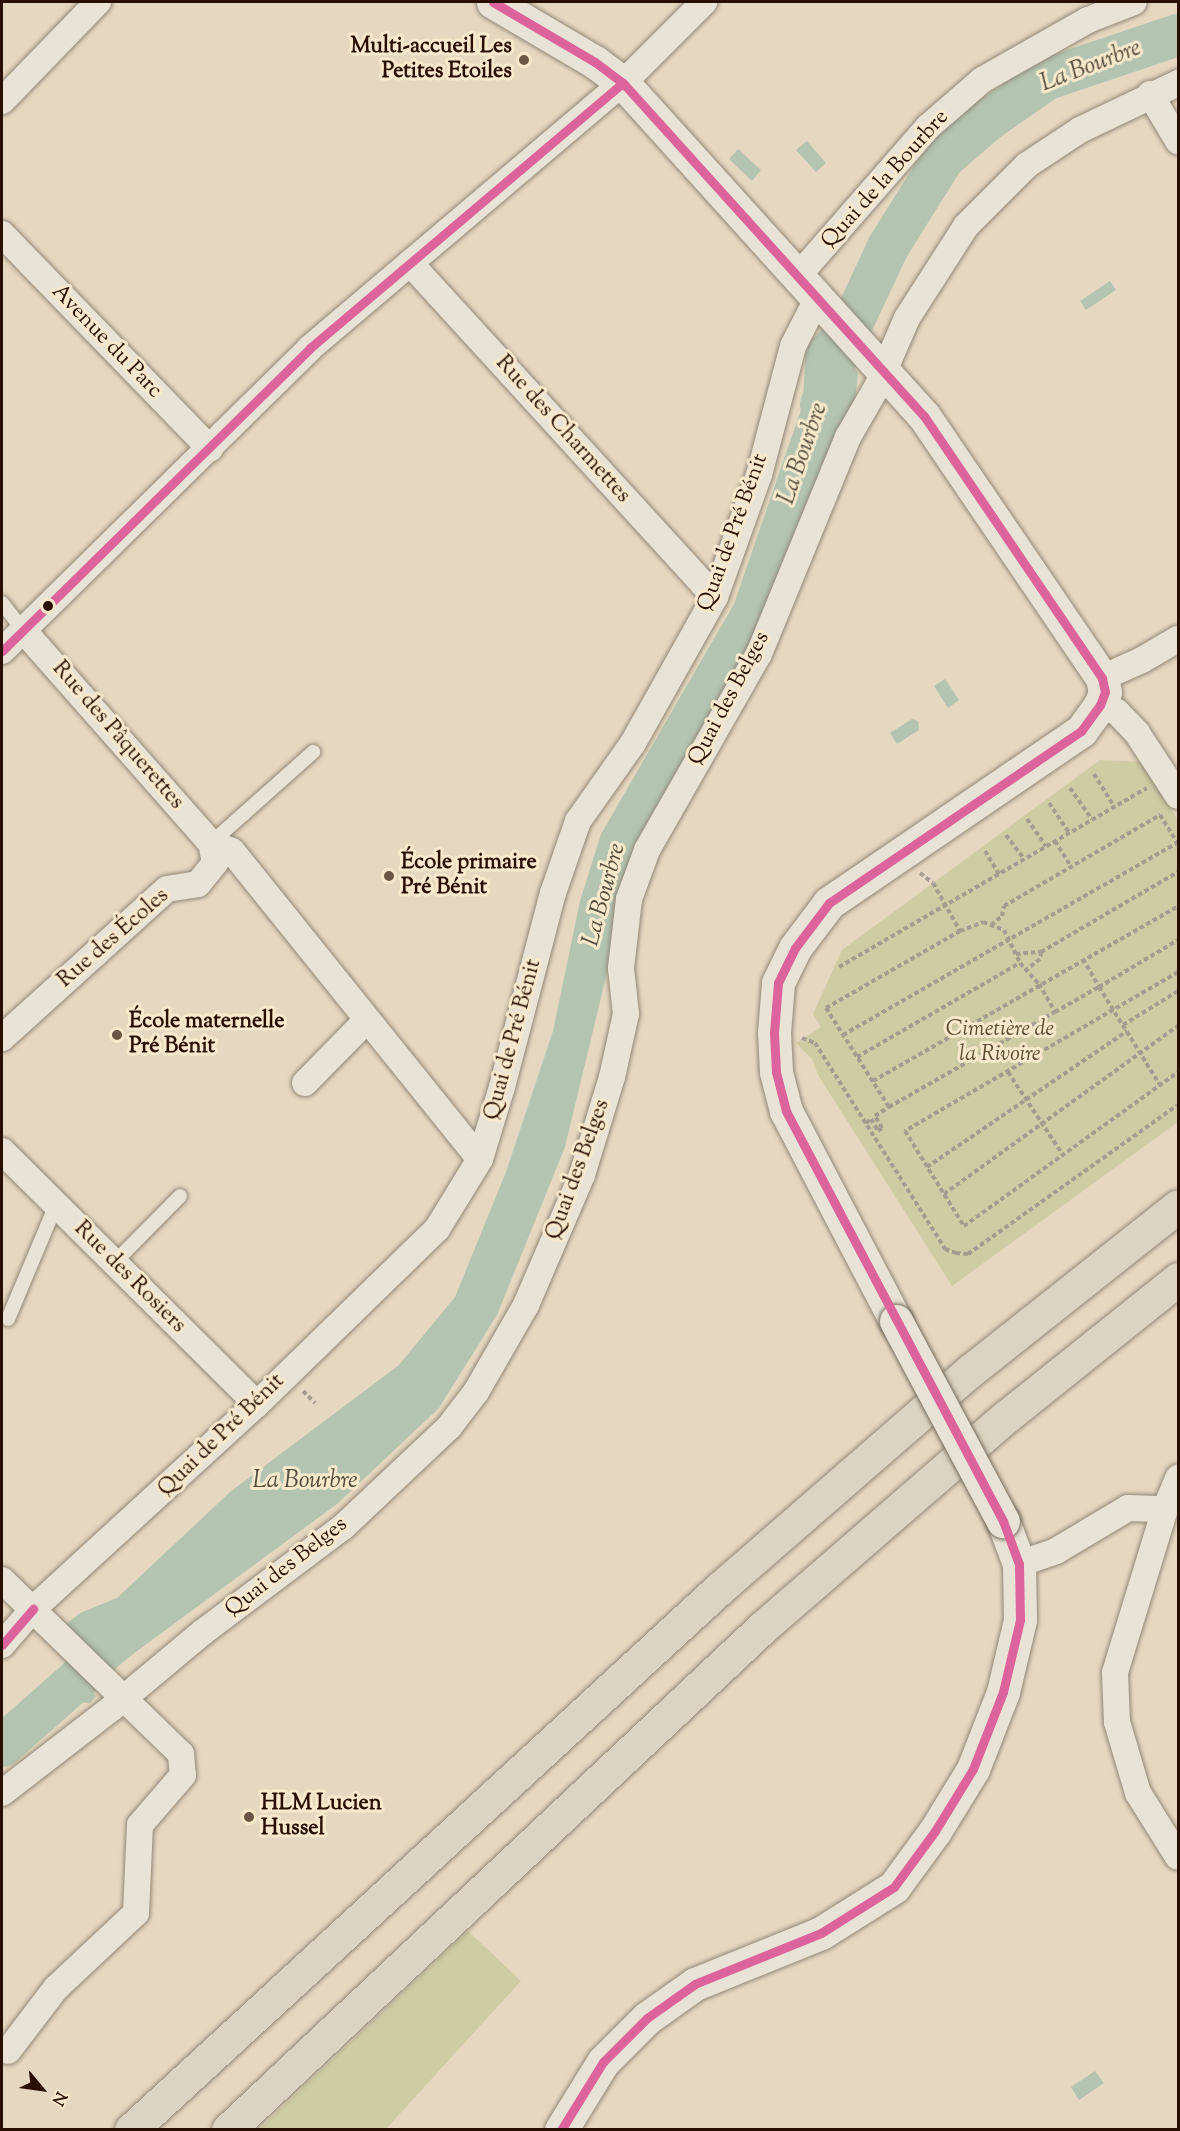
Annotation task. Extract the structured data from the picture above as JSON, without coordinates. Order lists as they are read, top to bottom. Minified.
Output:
{"streets":{"street":["Quai de la Bourbre","Avenue du Parc","Rue des Charmettes","Quai de Pré Bénit","Quai des Belges","Rue des Pâquerettes","Rue des Écoles","Rue des Rosiers"]},"crossings":[["Quai de la Bourbre","Quai de Pré Bénit"],["Rue des Charmettes","Quai de Pré Bénit"],["Quai de Pré Bénit","Rue des Rosiers"],["Rue des Pâquerettes","Rue des Écoles"]],"water":["La Bourbre"],"parks":["Cimetière de la Rivoire"],"places":["Multi-accueil Les Petites Etoiles","École primaire Pré Bénit","École maternelle Pré Bénit","HLM Lucien Hussel"],"north":"bottom right"}
